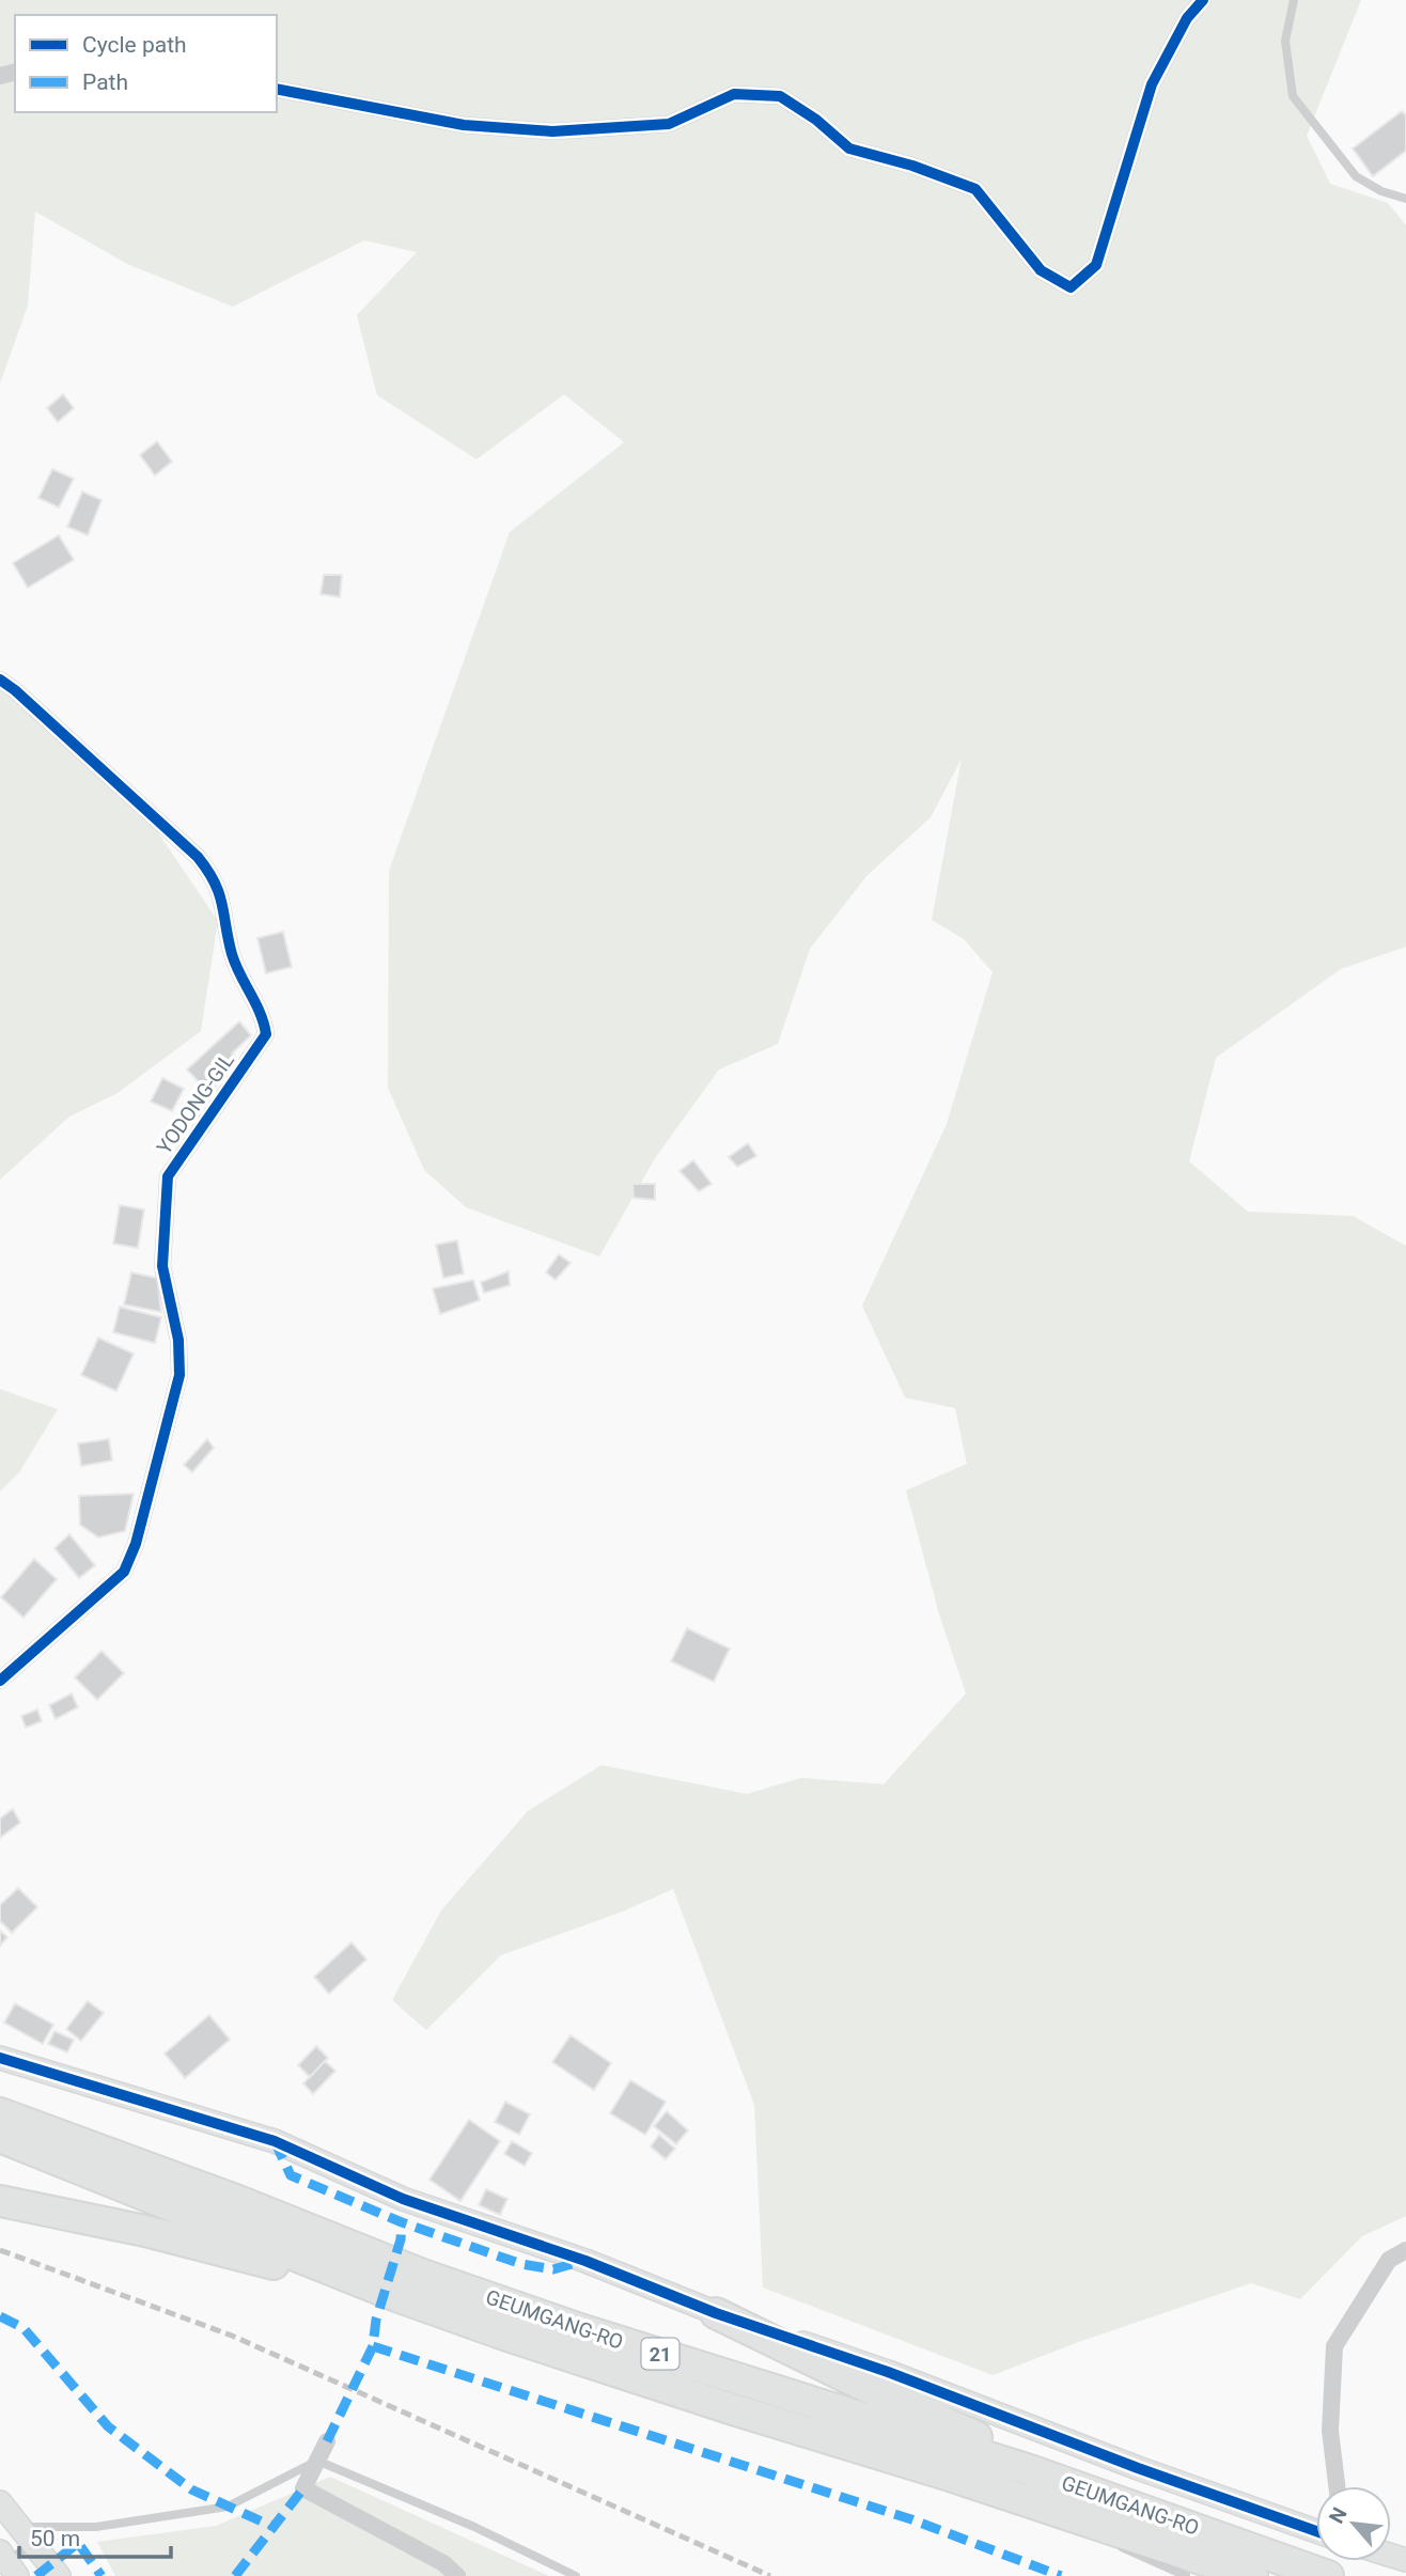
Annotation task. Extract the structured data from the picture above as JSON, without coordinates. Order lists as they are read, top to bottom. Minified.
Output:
{"streets":{"highway":["GEUMGANG-RO","21"],"street":["YODONG-GIL"]},"legend":["Cycle path","Path"],"scale_bar":"50 m","north":"top left"}
